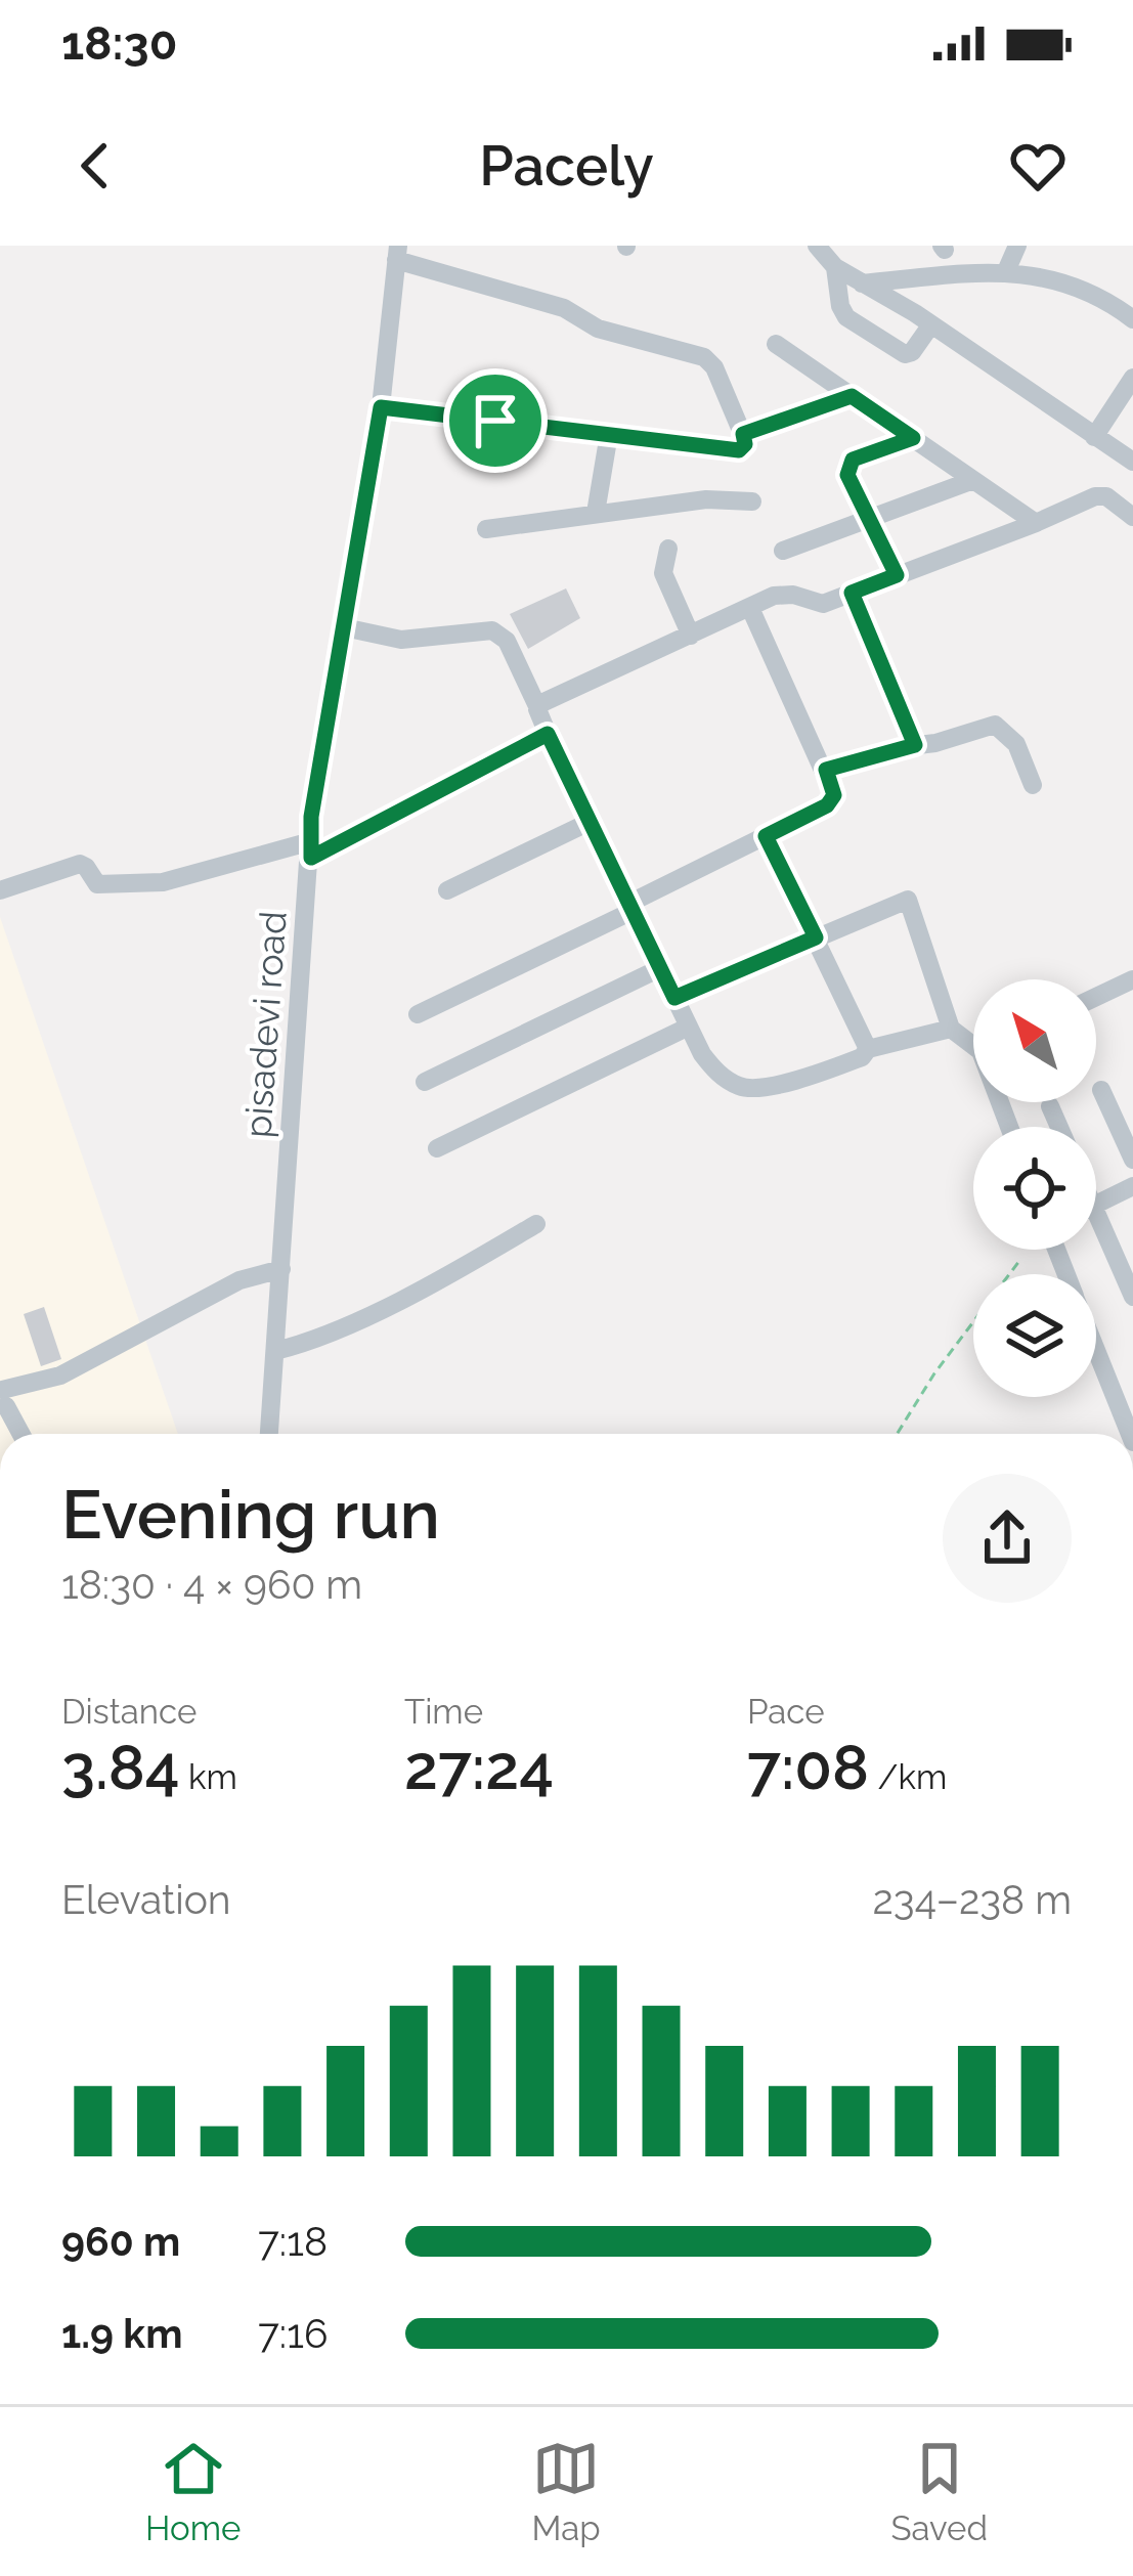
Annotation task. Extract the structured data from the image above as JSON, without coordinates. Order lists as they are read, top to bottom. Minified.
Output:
{"streets":{"street":["pisadevi road"]},"north":"top left","page":{"status":"18:30","header":"Pacely","heading":["Evening run","18:30 · 4 × 960 m"],"stats":[["Distance","3.84 km"],["Time","27:24"],["Pace","7:08 /km"]],"chart":["Elevation","234–238 m"],"list":[{"name":"960 m","note":"7:18"},{"name":"1.9 km","note":"7:16"}],"tabs":["Home","Map","Saved"]}}
